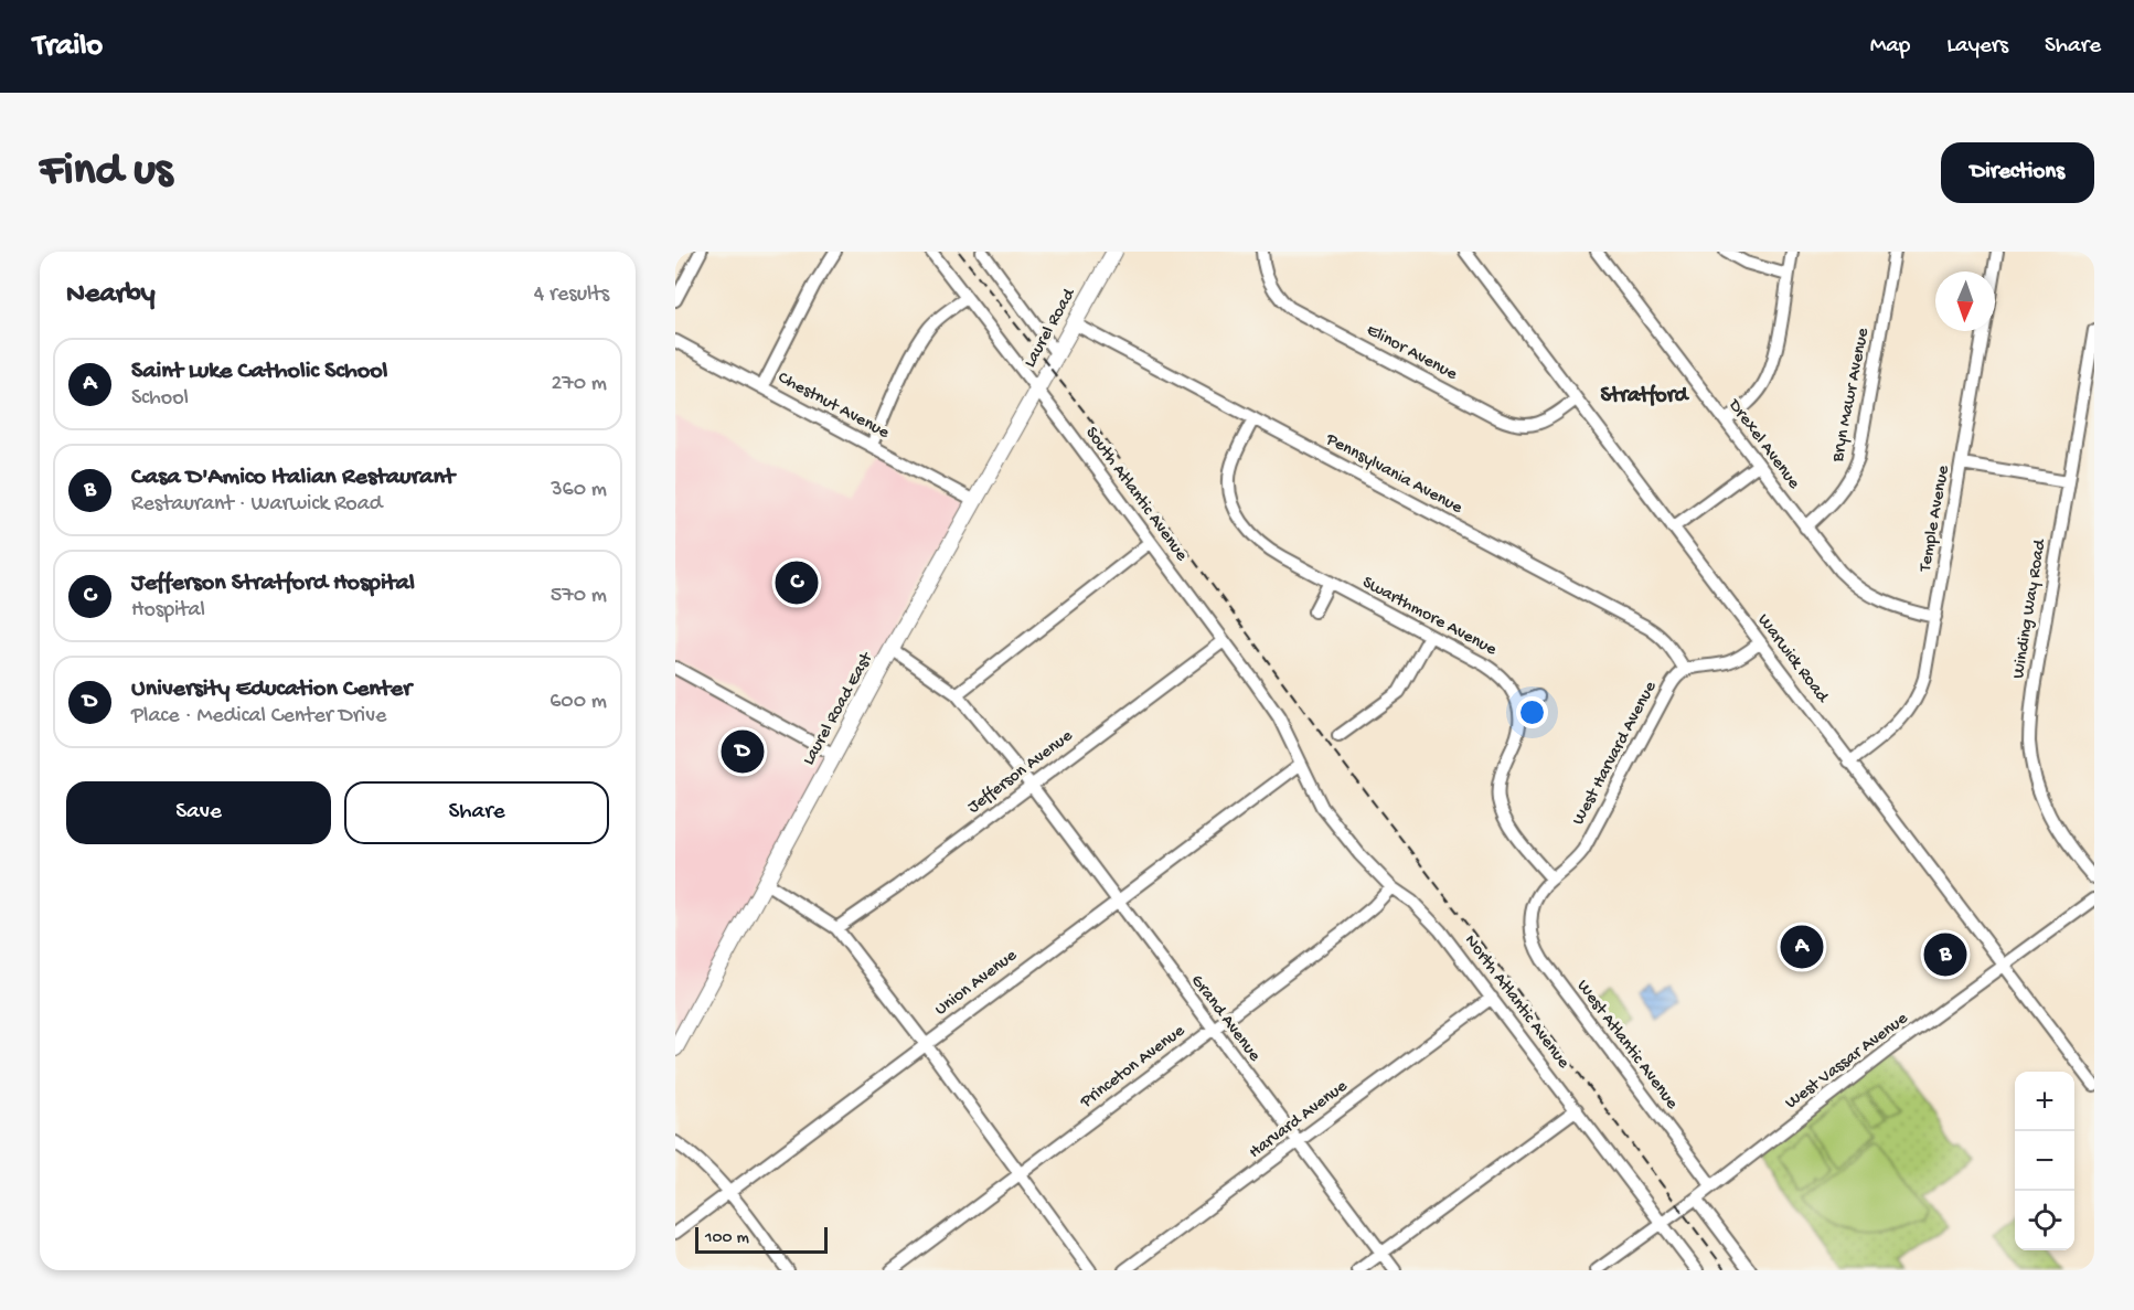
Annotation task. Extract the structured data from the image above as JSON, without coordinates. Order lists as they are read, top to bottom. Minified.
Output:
{"streets":{"main road":["Laurel Road","Laurel Road East"],"street":["Elinor Avenue","Bryn Mawr Avenue","Chestnut Avenue","Drexel Avenue","Pennsylvania Avenue","South Atlantic Avenue","Temple Avenue","Winding Way Road","Swarthmore Avenue","Warwick Road","West Harvard Avenue","Jefferson Avenue","Union Avenue","North Atlantic Avenue","Grand Avenue","West Atlantic Avenue","West Vassar Avenue","Princeton Avenue","Harvard Avenue"]},"crossings":[["Laurel Road","Pennsylvania Avenue"],["Laurel Road","South Atlantic Avenue"],["Laurel Road","Laurel Road East"],["Elinor Avenue","Warwick Road"],["Bryn Mawr Avenue","Drexel Avenue"],["Chestnut Avenue","Laurel Road East"],["Drexel Avenue","Temple Avenue"],["Pennsylvania Avenue","Swarthmore Avenue"],["Pennsylvania Avenue","West Harvard Avenue"],["South Atlantic Avenue","Laurel Road East"],["South Atlantic Avenue","Jefferson Avenue"],["South Atlantic Avenue","Union Avenue"],["South Atlantic Avenue","North Atlantic Avenue"],["Temple Avenue","Warwick Road"],["Warwick Road","West Vassar Avenue"],["Laurel Road East","Grand Avenue"],["West Harvard Avenue","West Atlantic Avenue"],["Jefferson Avenue","Grand Avenue"],["Union Avenue","North Atlantic Avenue"],["Union Avenue","Grand Avenue"],["North Atlantic Avenue","West Vassar Avenue"],["North Atlantic Avenue","Princeton Avenue"],["North Atlantic Avenue","Harvard Avenue"],["Grand Avenue","Princeton Avenue"],["Grand Avenue","Harvard Avenue"],["West Atlantic Avenue","West Vassar Avenue"]],"districts":["Stratford"],"scale_bar":"100 m","north":"bottom","page":{"header":"Trailo","nav":["Map","Layers","Share"],"buttons":["Directions",["Save","Share"]],"title":"Find us","heading":["Nearby","4 results"],"list":[{"mark":"A","name":"Saint Luke Catholic School","note":"School","value":"270 m"},{"mark":"B","name":"Casa D'Amico Italian Restaurant","note":"Restaurant · Warwick Road","value":"360 m"},{"mark":"C","name":"Jefferson Stratford Hospital","note":"Hospital","value":"570 m"},{"mark":"D","name":"University Education Center","note":"Place · Medical Center Drive","value":"600 m"}],"pins":["C","D","A","B"],"map_buttons":["+","−"],"scale":"100 m"}}
